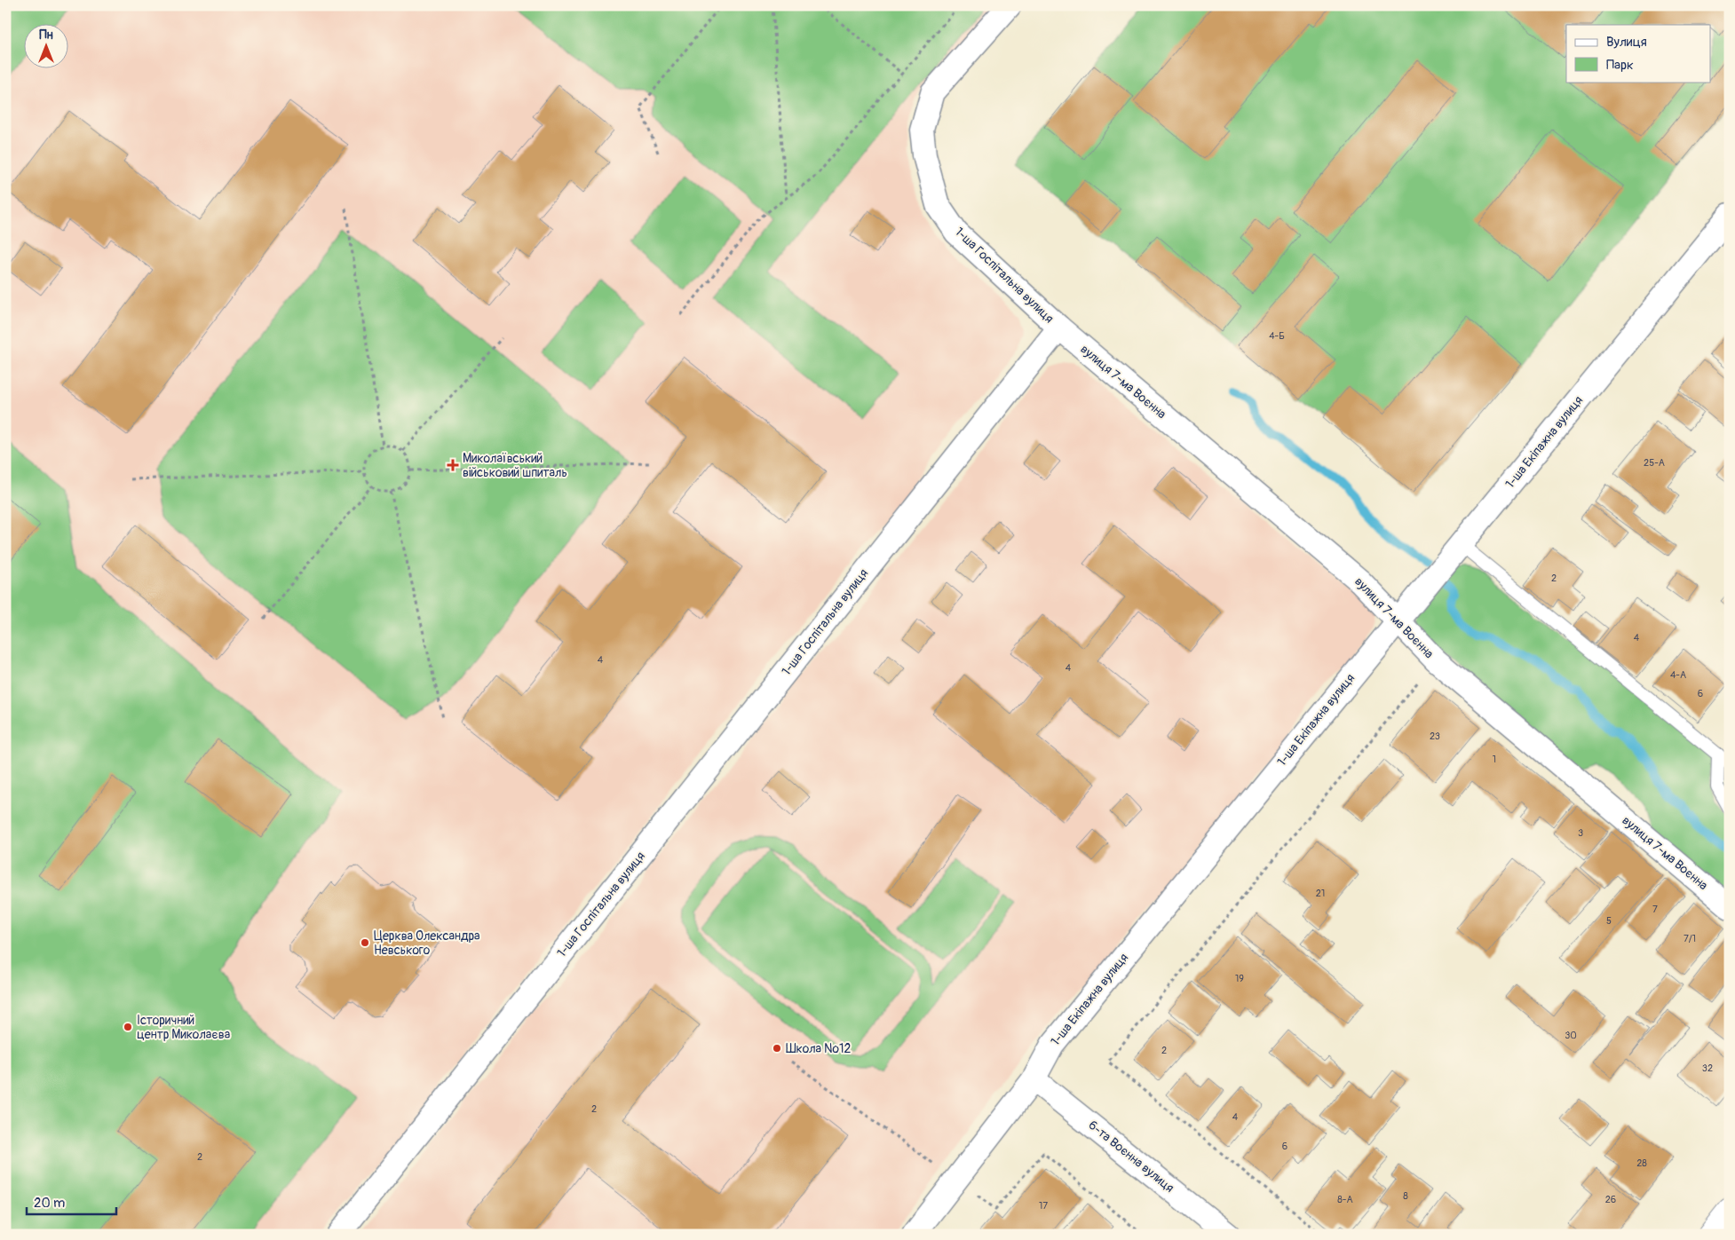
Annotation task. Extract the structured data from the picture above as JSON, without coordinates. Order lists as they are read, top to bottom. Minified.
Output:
{"streets":{"street":["1-ша Госпітальна вулиця","вулиця 7-ма Воєнна","1-ша Екіпажна вулиця","6-та Воєнна вулиця"]},"crossings":[["1-ша Госпітальна вулиця","вулиця 7-ма Воєнна"],["вулиця 7-ма Воєнна","1-ша Екіпажна вулиця"],["1-ша Екіпажна вулиця","6-та Воєнна вулиця"]],"places":{"health":["Миколаївський військовий шпиталь"],"other":["Церква Олександра Невського","Історичний центр Миколаєва","Школа №12"]},"house_numbers":["4-Б","25-А","2","4","4","4","4-А","6","23","1","3","21","7","5","7/1","19","30","2","32","2","4","6","2","28","8","8-А","26","17"],"legend":["Вулиця","Парк"],"scale_bar":"20 m","north":"top"}
